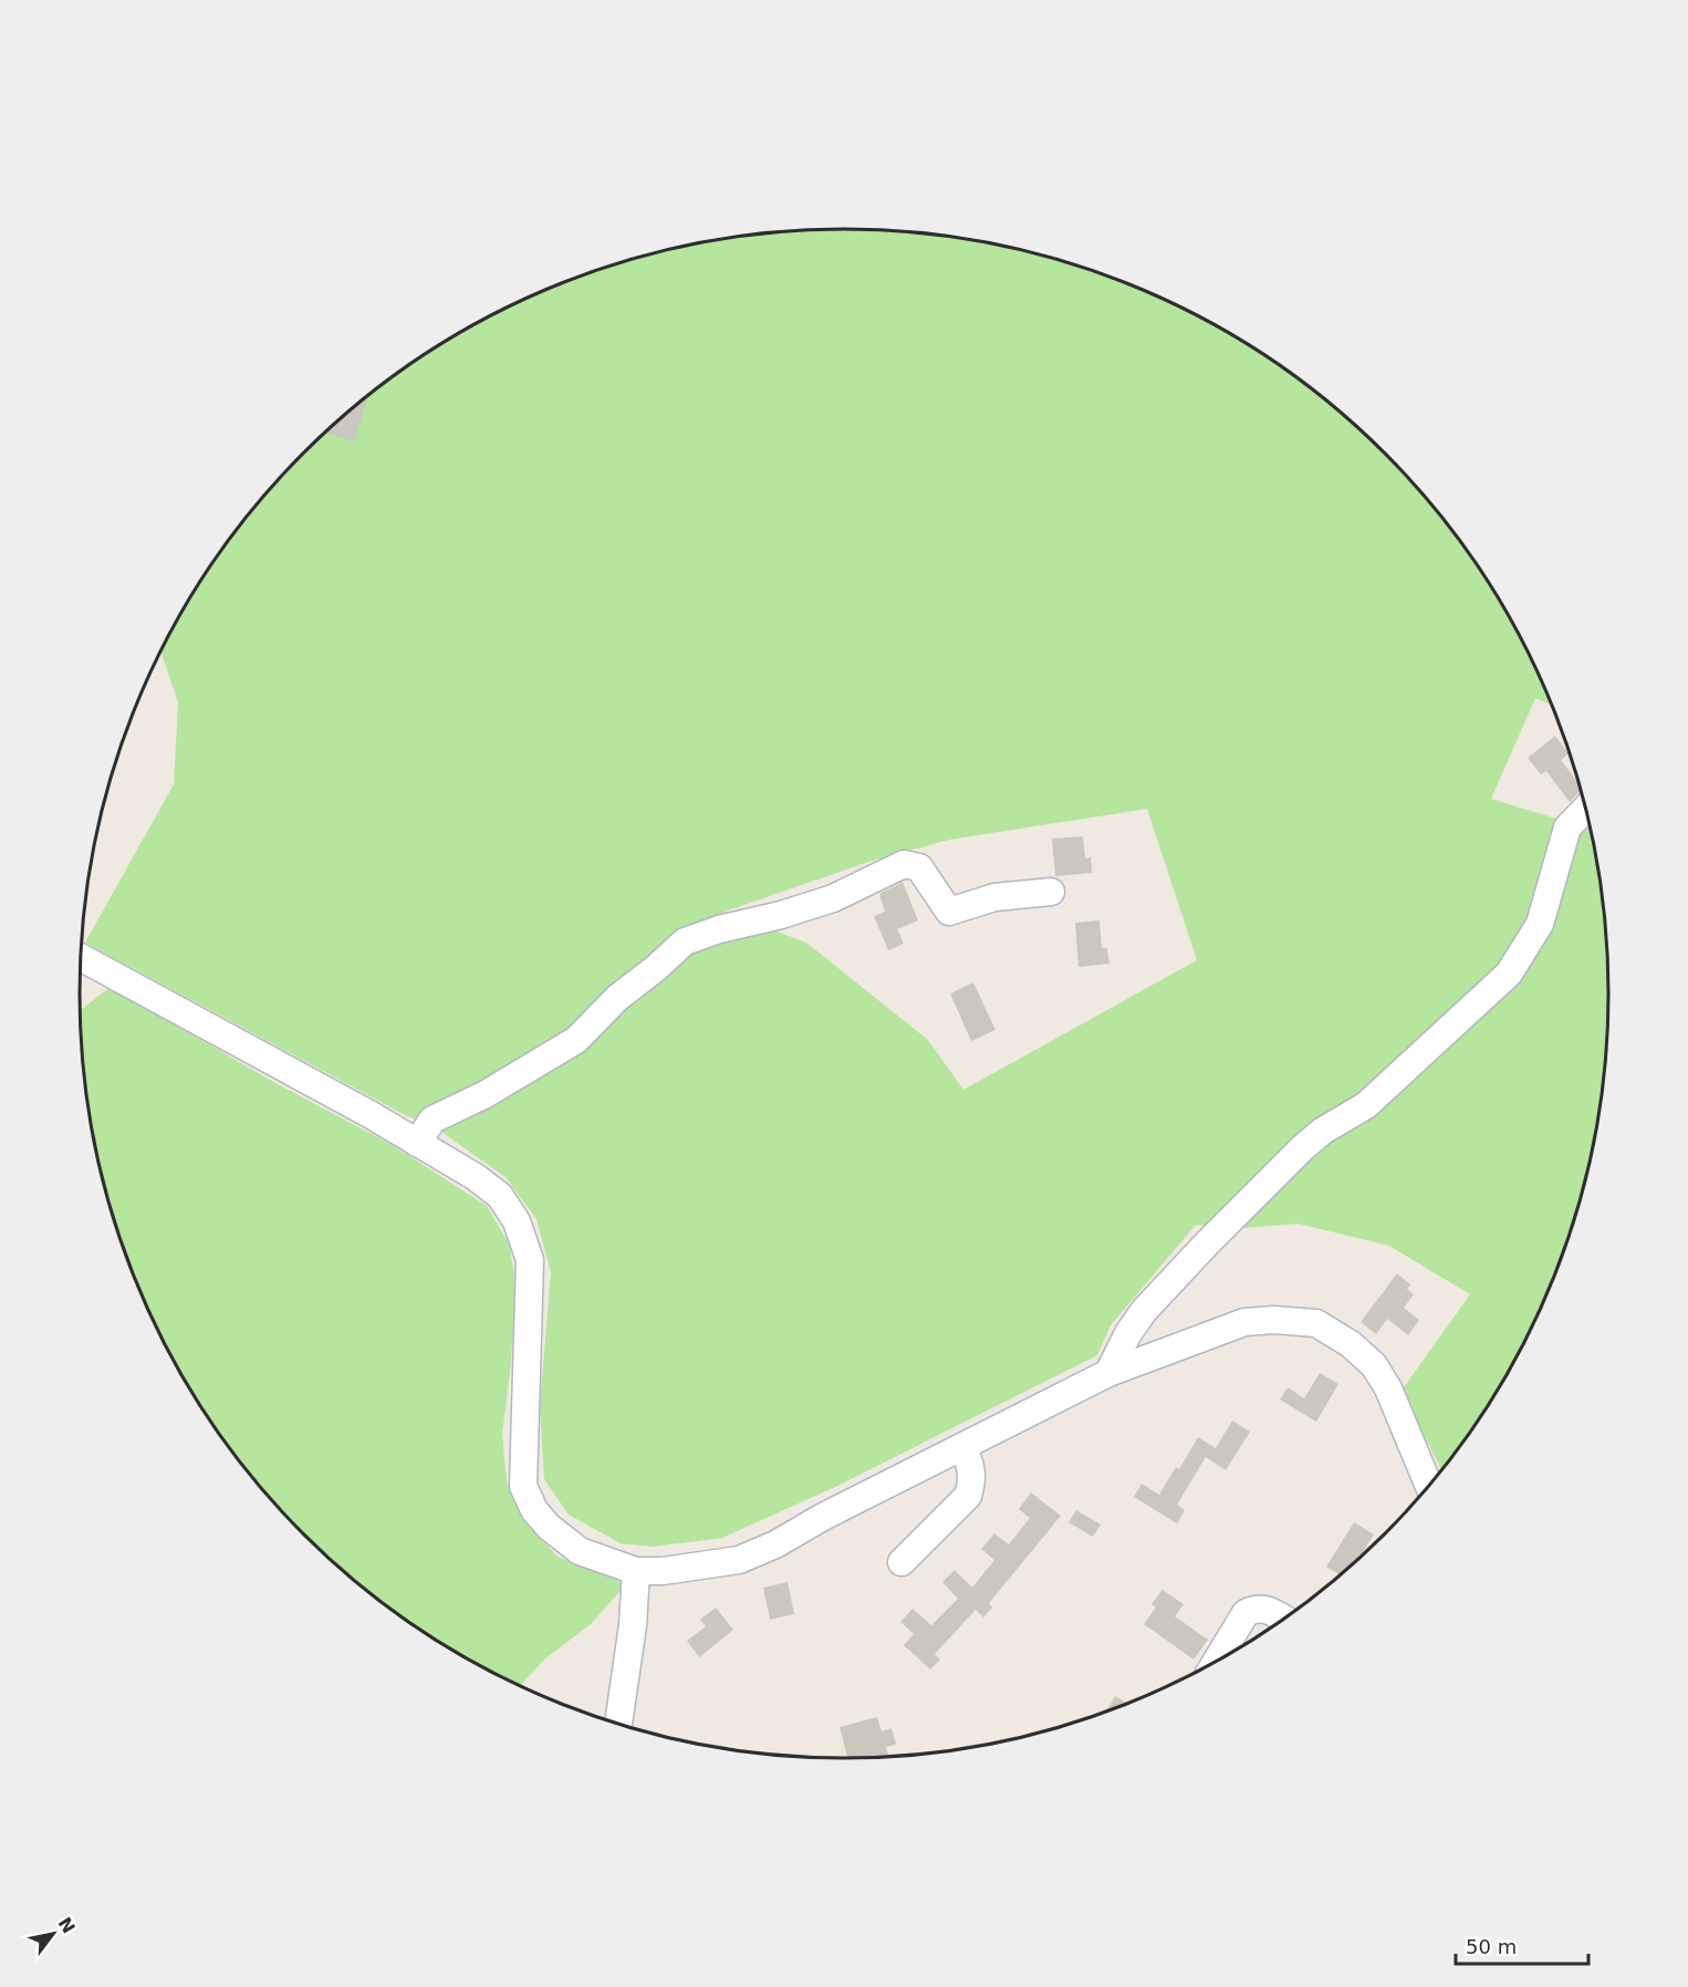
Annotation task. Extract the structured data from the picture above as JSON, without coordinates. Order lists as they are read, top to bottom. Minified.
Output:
{"scale_bar":"50 m","north":"top right"}
